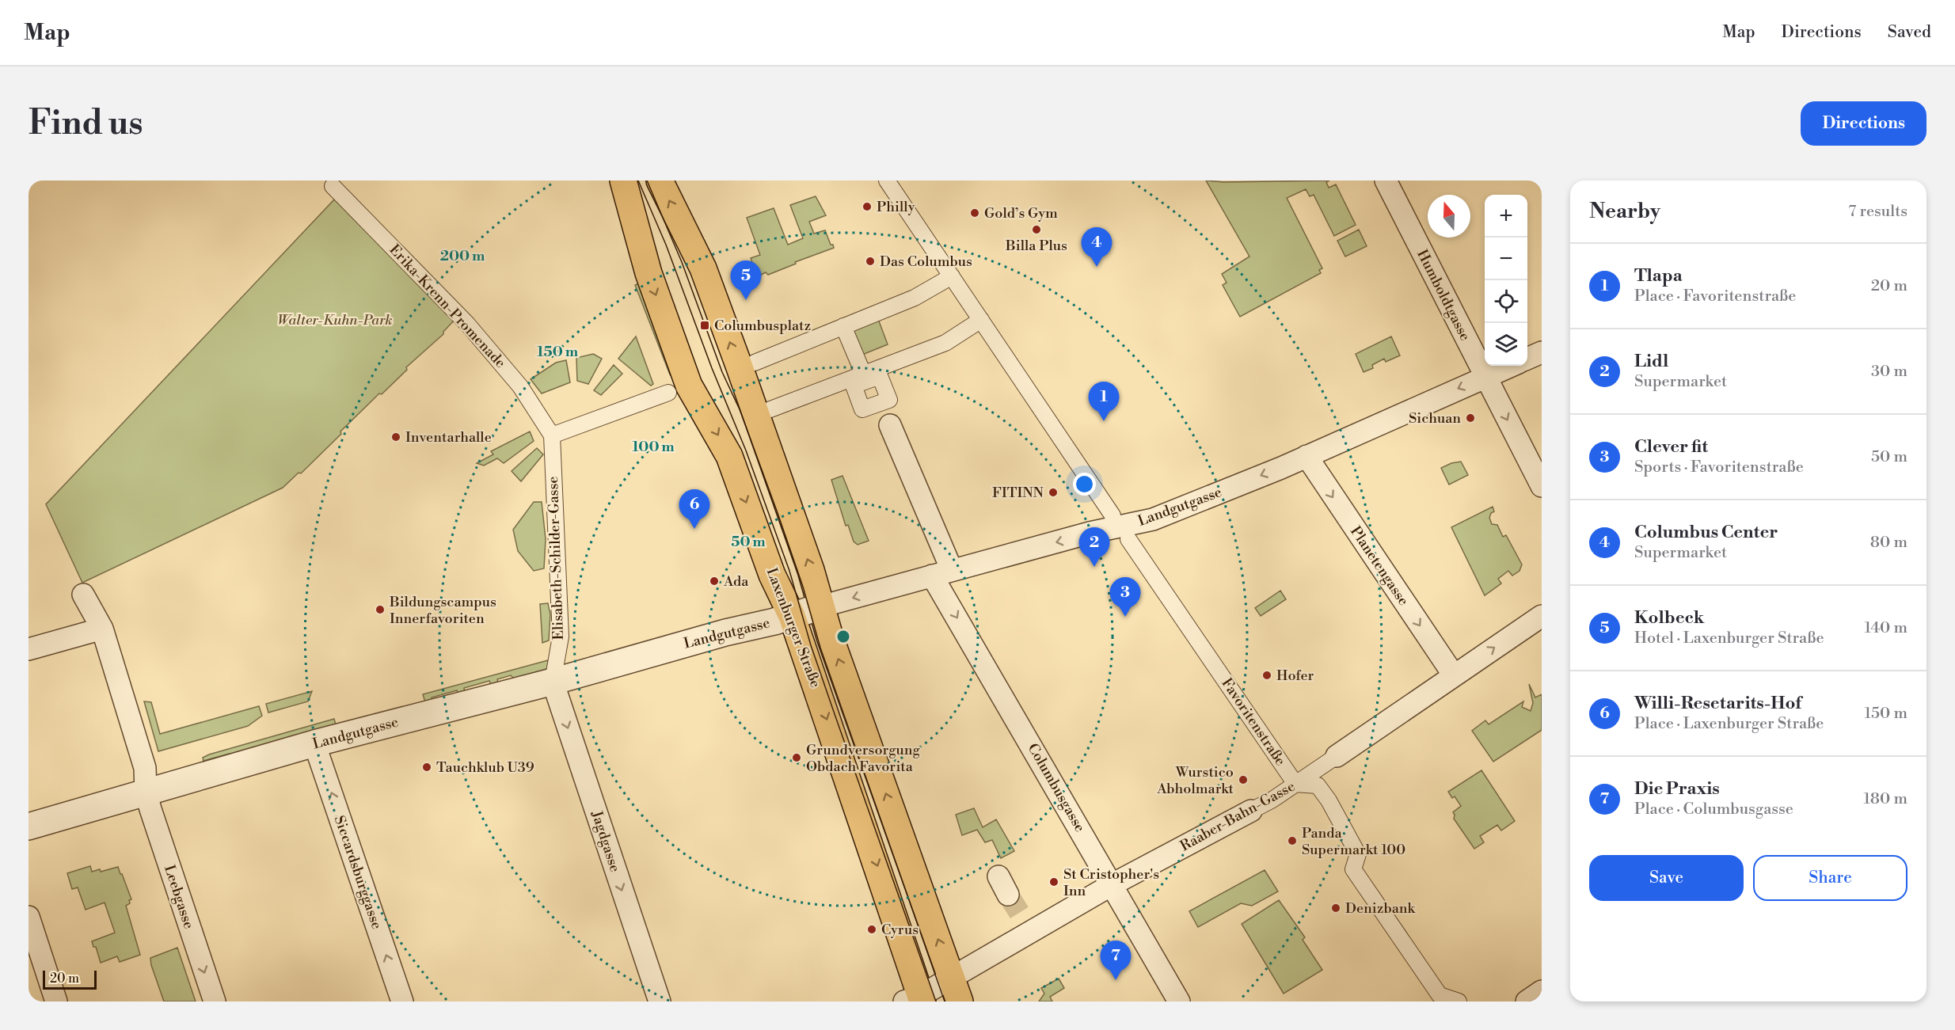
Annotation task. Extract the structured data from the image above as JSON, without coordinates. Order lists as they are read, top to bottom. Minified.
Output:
{"streets":{"main road":["Laxenburger Straße"],"street":["Humboldtgasse","Erika-Krenn-Promenade","Landgutgasse","Elisabeth-Schilder-Gasse","Planetengasse","Favoritenstraße","Columbusgasse","Raaber-Bahn-Gasse","Jagdgasse","Siccardsburggasse","Leebgasse"]},"crossings":[["Humboldtgasse","Landgutgasse"],["Erika-Krenn-Promenade","Elisabeth-Schilder-Gasse"],["Landgutgasse","Elisabeth-Schilder-Gasse"],["Landgutgasse","Planetengasse"],["Landgutgasse","Laxenburger Straße"],["Landgutgasse","Columbusgasse"],["Landgutgasse","Jagdgasse"],["Landgutgasse","Siccardsburggasse"],["Landgutgasse","Leebgasse"],["Elisabeth-Schilder-Gasse","Jagdgasse"],["Planetengasse","Raaber-Bahn-Gasse"],["Laxenburger Straße","Raaber-Bahn-Gasse"],["Favoritenstraße","Raaber-Bahn-Gasse"],["Columbusgasse","Raaber-Bahn-Gasse"]],"one_way":["Humboldtgasse","Landgutgasse","Planetengasse","Columbusgasse","Jagdgasse","Siccardsburggasse"],"parks":["Walter-Kuhn-Park"],"places":{"other":["Philly","Gold’s Gym","Billa Plus","Das Columbus","Sichuan","Inventarhalle","FITINN","Ada","Bildungscampus Innerfavoriten","Hofer","Grundversorgung Obdach Favorita","Tauchklub U39","Wurstico Abholmarkt","Panda Supermarkt 100","St Cristopher's Inn","Denizbank","Cyrus"],"transit":["Columbusplatz"]},"scale_bar":"20 m","north":"top","page":{"header":"Map","nav":["Map","Directions","Saved"],"buttons":["Directions",["Save","Share"]],"title":"Find us","heading":["Nearby","7 results"],"map_buttons":["+","−"],"pins":["4","5","1","6","2","3","7"],"list":[{"mark":"1","name":"Tlapa","note":"Place · Favoritenstraße","value":"20 m"},{"mark":"2","name":"Lidl","note":"Supermarket","value":"30 m"},{"mark":"3","name":"Clever fit","note":"Sports · Favoritenstraße","value":"50 m"},{"mark":"4","name":"Columbus Center","note":"Supermarket","value":"80 m"},{"mark":"5","name":"Kolbeck","note":"Hotel · Laxenburger Straße","value":"140 m"},{"mark":"6","name":"Willi-Resetarits-Hof","note":"Place · Laxenburger Straße","value":"150 m"},{"mark":"7","name":"Die Praxis","note":"Place · Columbusgasse","value":"180 m"}],"scale":"20 m"},"rings":["200 m","150 m","100 m","50 m"]}
